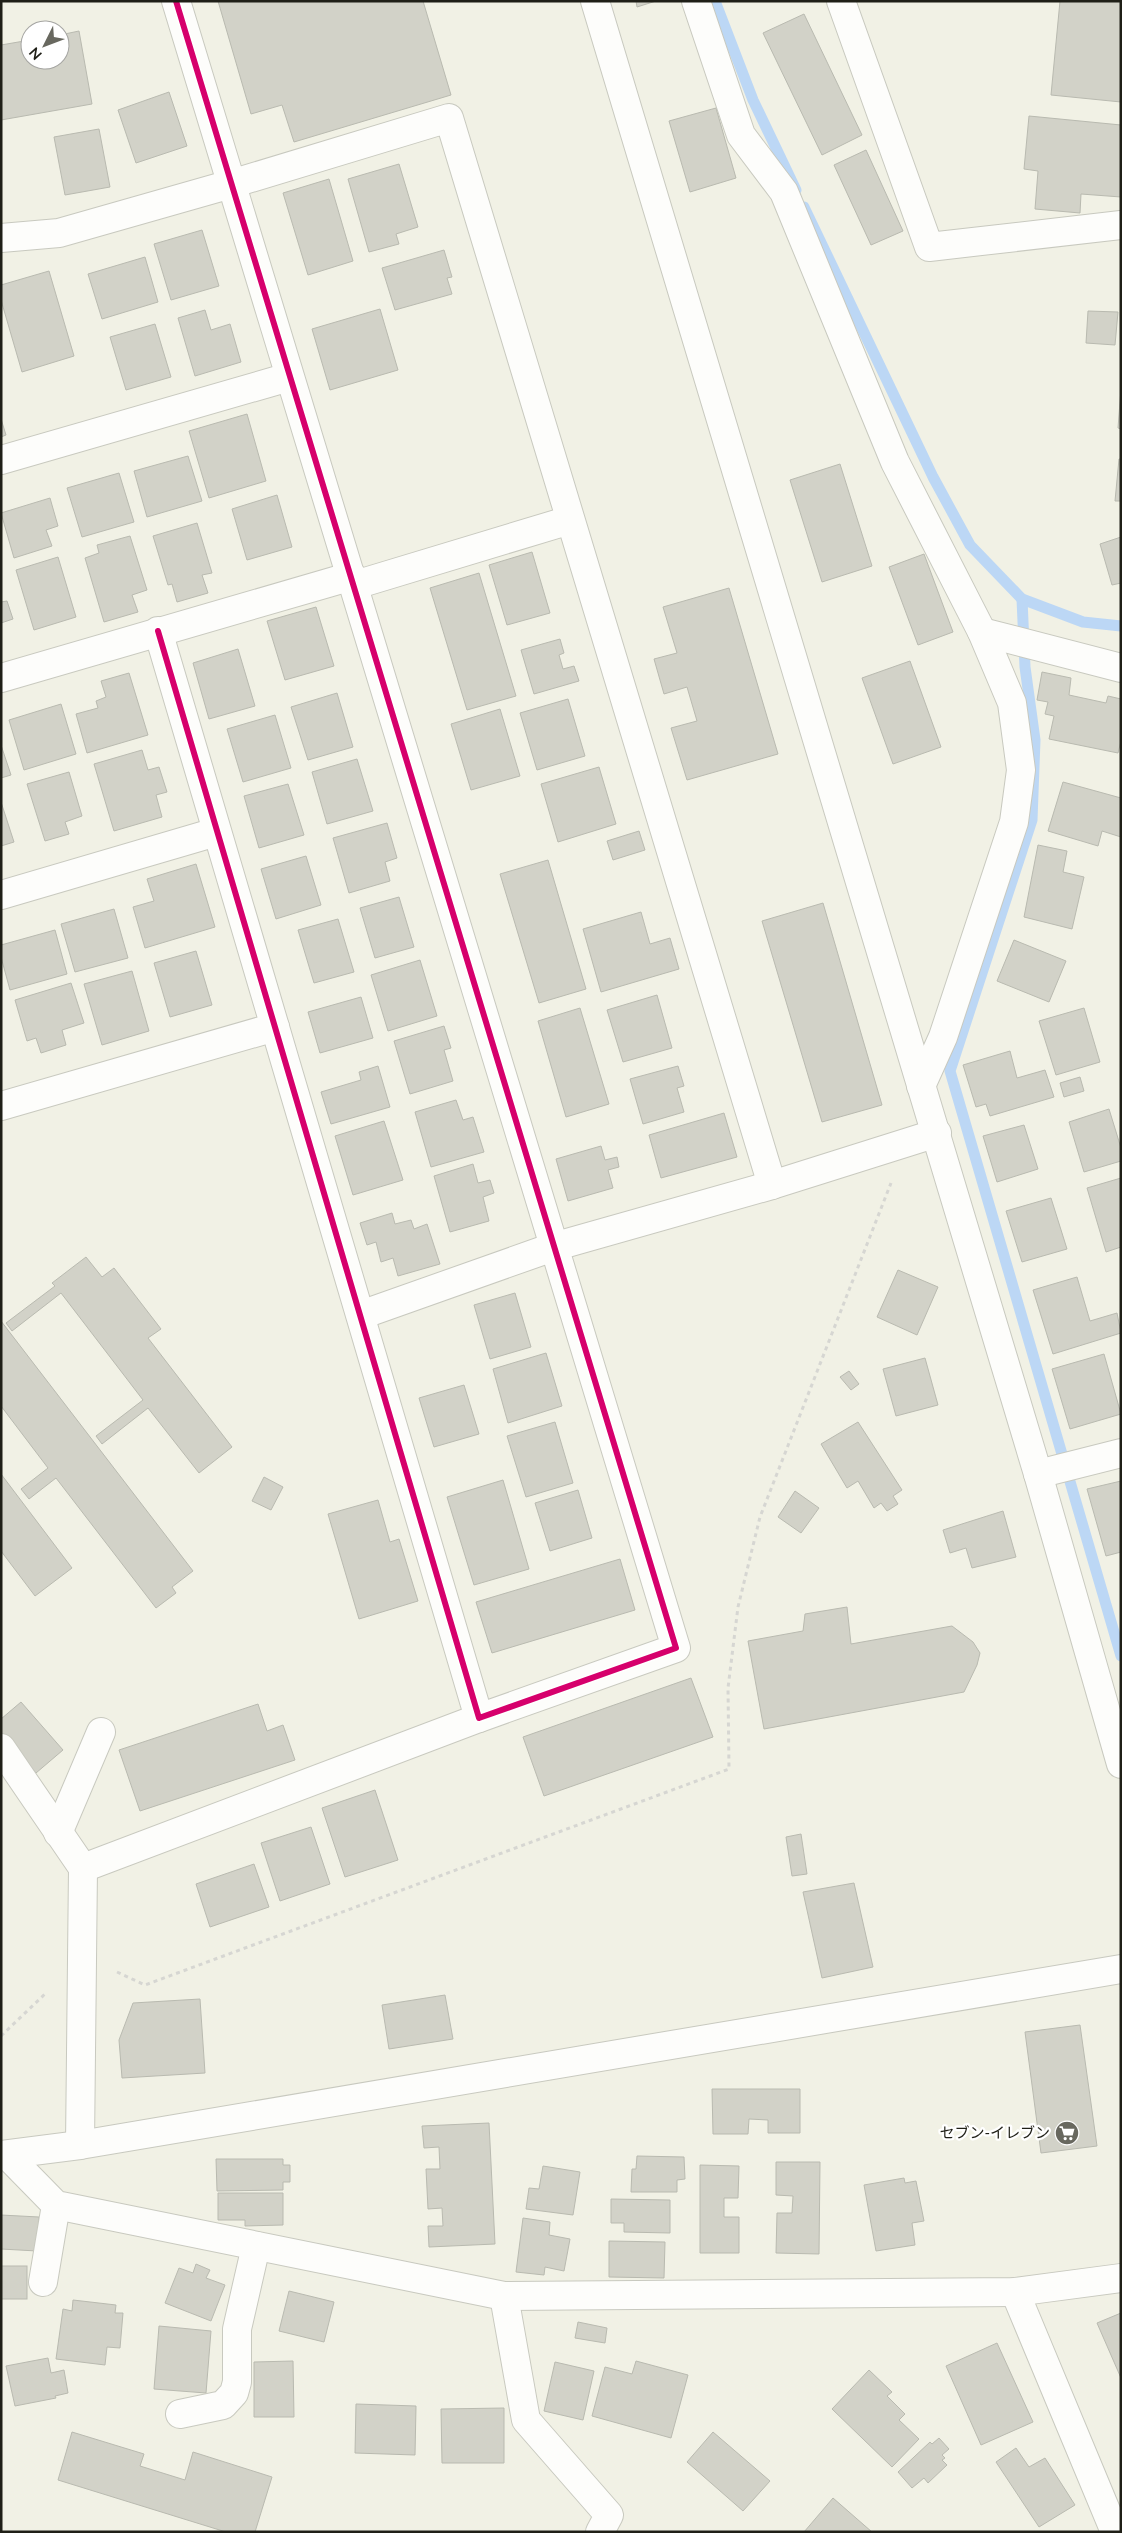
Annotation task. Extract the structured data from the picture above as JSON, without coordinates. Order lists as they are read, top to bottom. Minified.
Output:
{"places":{"supermarket":["セブン-イレブン"]},"north":"bottom left"}
